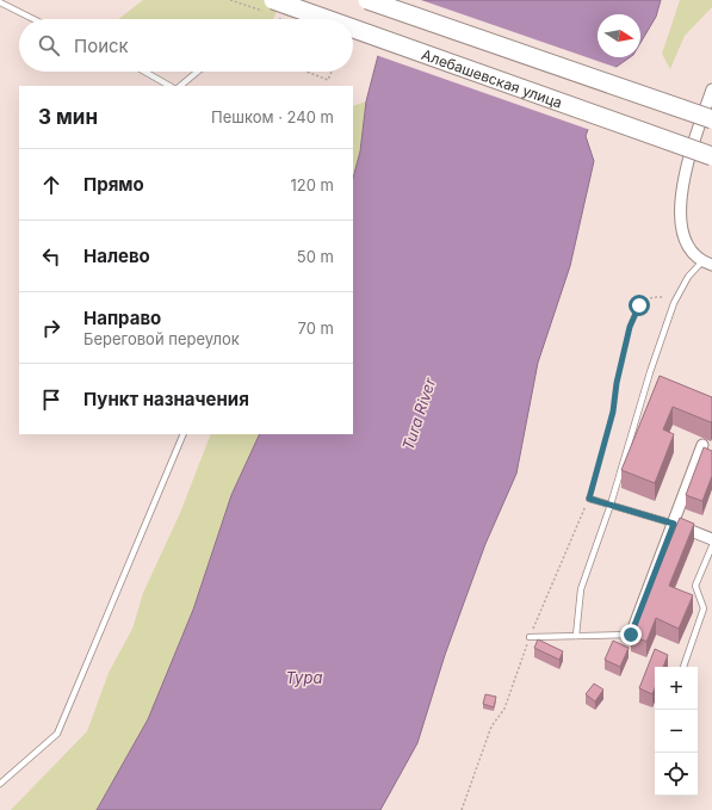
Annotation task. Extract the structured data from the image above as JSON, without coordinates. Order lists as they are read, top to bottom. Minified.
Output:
{"streets":{"main road":["Алебашевская улица"]},"water":["Tura River","Тура"],"north":"right","page":{"search":"Поиск","heading":["3 мин","Пешком · 240 m"],"list":[["Прямо","120 m"],["Налево","50 m"],["Направо","Береговой переулок","70 m"],"Пункт назначения"],"map_buttons":["+","−"]}}
